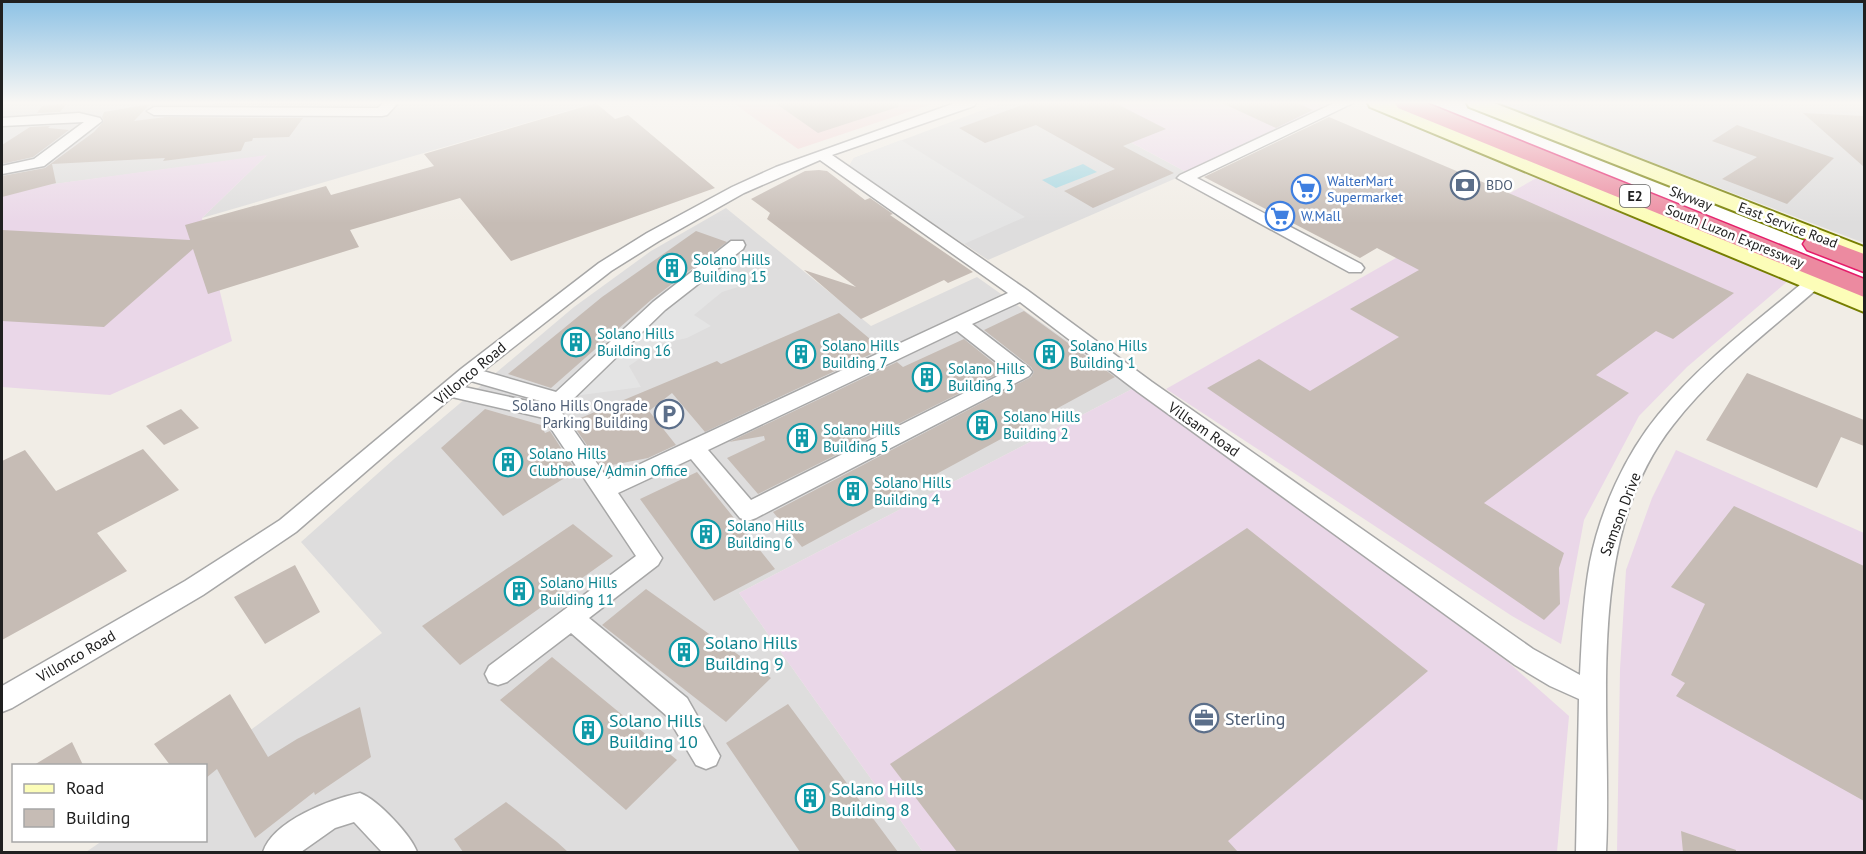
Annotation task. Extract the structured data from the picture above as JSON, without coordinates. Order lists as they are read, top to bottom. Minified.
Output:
{"streets":{"highway":["E2","Skyway","South Luzon Expressway"],"main road":["East Service Road"],"street":["Villonco Road","Villsam Road","Samson Drive"]},"crossings":[["Skyway","South Luzon Expressway"],["Villonco Road","Villsam Road"],["Villsam Road","Samson Drive"]],"places":{"bank":["BDO"],"supermarket":["WalterMart Supermarket","W.Mall"],"building":["Solano Hills Building 15","Solano Hills Building 16","Solano Hills Building 7","Solano Hills Building 1","Solano Hills Building 3","Solano Hills Building 2","Solano Hills Building 5","Solano Hills Clubhouse/ Admin Office","Solano Hills Building 4","Solano Hills Building 6","Solano Hills Building 11","Solano Hills Building 9","Solano Hills Building 10","Solano Hills Building 8"],"parking":["Solano Hills Ongrade Parking Building"],"office":["Sterling"]},"legend":["Road","Building"]}
